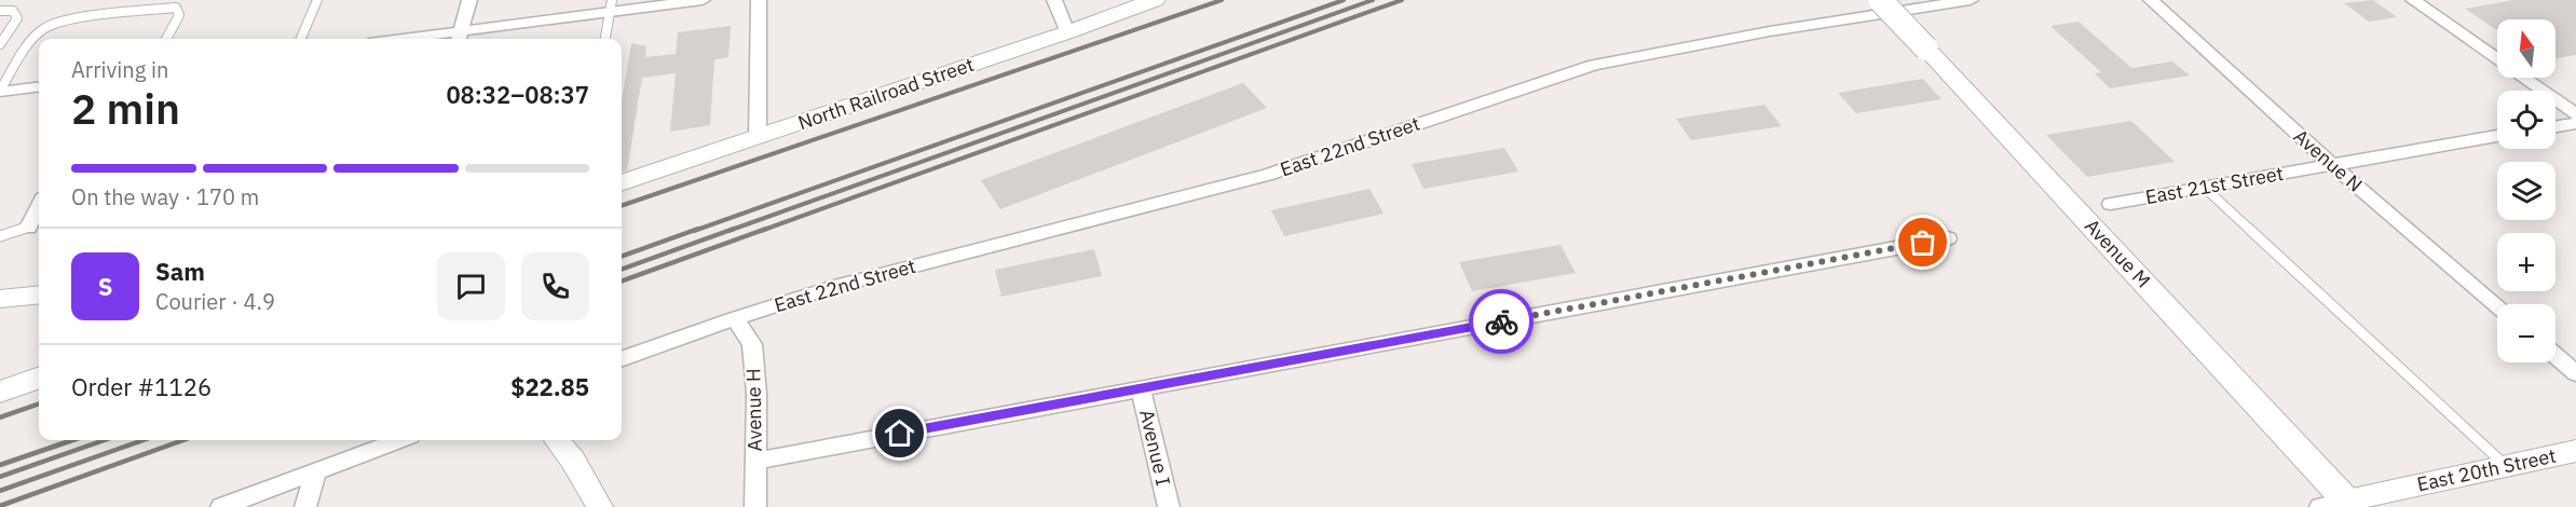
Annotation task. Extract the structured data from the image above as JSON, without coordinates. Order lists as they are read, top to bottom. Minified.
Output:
{"streets":{"main road":["North Railroad Street","Avenue M"],"street":["East 22nd Street","Avenue N","East 21st Street","Avenue H","Avenue I","East 20th Street"]},"crossings":[["East 22nd Street","Avenue H"],["Avenue N","East 21st Street"],["Avenue M","East 20th Street"]],"north":"top","page":{"map_buttons":["+","−"],"heading":["2 min","Arriving in","08:32–08:37"],"panel":["Sam","Courier · 4.9","Order #1126","$22.85"],"bar":"On the way · 170 m","round":"S"}}
